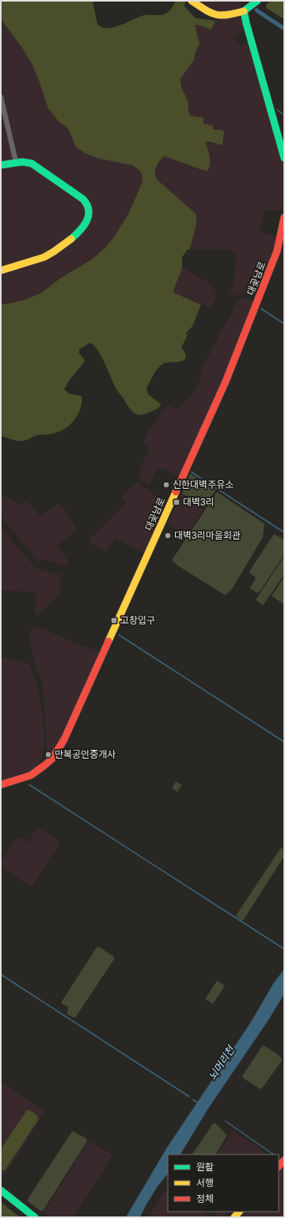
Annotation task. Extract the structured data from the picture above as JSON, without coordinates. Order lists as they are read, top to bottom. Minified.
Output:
{"streets":{"street":["대곶남로"]},"water":["뇌머리천"],"places":{"other":["신한대벽주유소","대벽3리마을회관","만복공인중개사"],"transit":["대벽3리","고창입구"]},"legend":["원활","서행","정체"]}
